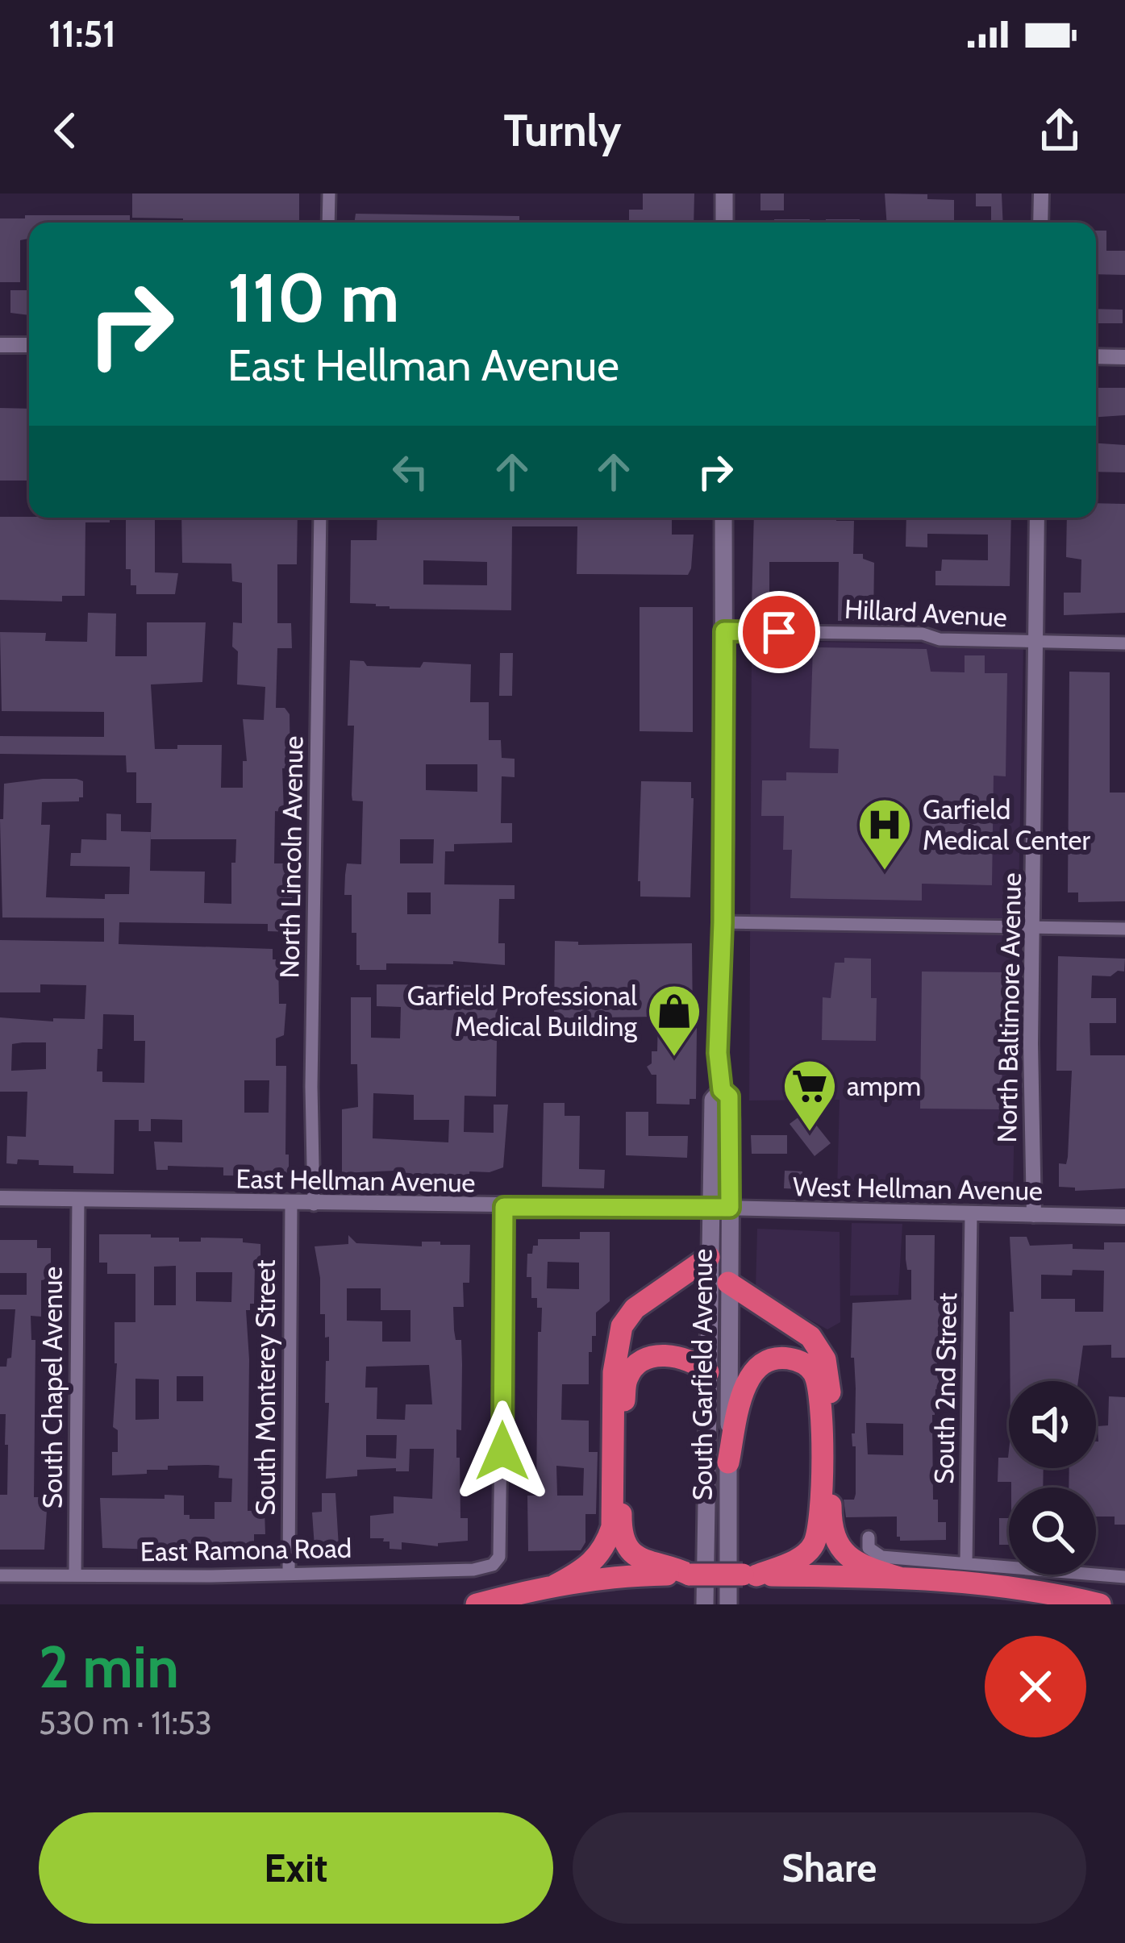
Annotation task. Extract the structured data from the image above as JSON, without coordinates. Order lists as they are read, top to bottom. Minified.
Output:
{"streets":{"main road":["South Garfield Avenue"],"street":["Hillard Avenue","North Lincoln Avenue","North Baltimore Avenue","East Hellman Avenue","West Hellman Avenue","South Chapel Avenue","South Monterey Street","South 2nd Street","East Ramona Road"]},"crossings":[["Hillard Avenue","North Baltimore Avenue"],["North Lincoln Avenue","East Hellman Avenue"],["North Baltimore Avenue","West Hellman Avenue"],["East Hellman Avenue","West Hellman Avenue"],["East Hellman Avenue","South Garfield Avenue"],["East Hellman Avenue","South Chapel Avenue"],["East Hellman Avenue","South Monterey Street"],["East Hellman Avenue","East Ramona Road"],["West Hellman Avenue","South Garfield Avenue"],["West Hellman Avenue","South 2nd Street"],["South Chapel Avenue","East Ramona Road"],["South Monterey Street","East Ramona Road"]],"places":{"hospital":["Garfield Medical Center"],"shop":["Garfield Professional Medical Building"],"supermarket":["ampm"]},"page":{"status":"11:51","header":"Turnly","turn":["110 m","East Hellman Avenue"],"heading":["2 min","530 m · 11:53"],"buttons":["Exit","Share"]}}
